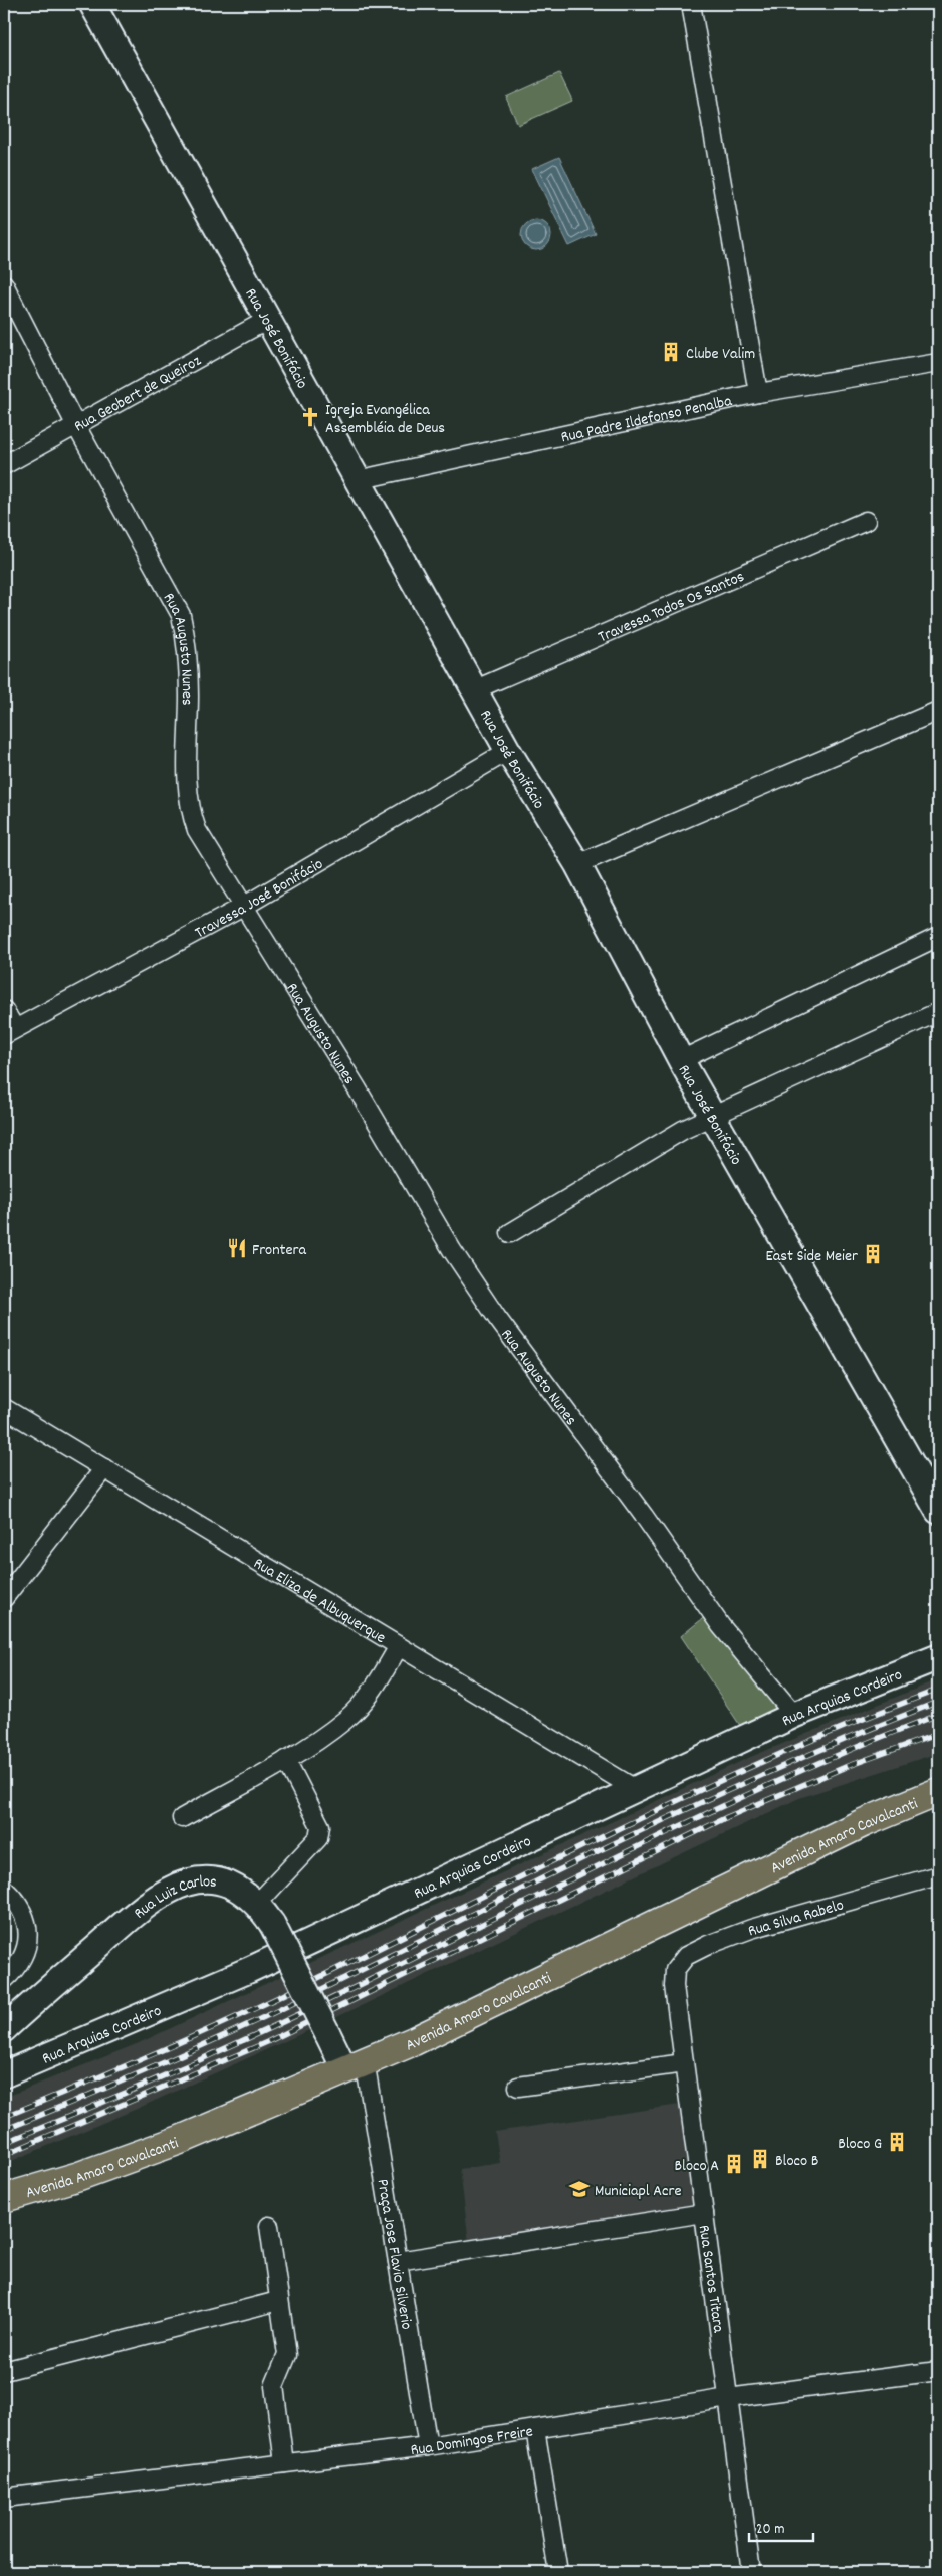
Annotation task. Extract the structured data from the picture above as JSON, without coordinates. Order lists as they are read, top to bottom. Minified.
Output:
{"streets":{"main road":["Avenida Amaro Cavalcanti"],"street":["Rua José Bonifácio","Rua Geobert de Queiroz","Rua Padre Ildefonso Penalba","Travessa Todos Os Santos","Rua Augusto Nunes","Travessa José Bonifácio","Rua Eliza de Albuquerque","Rua Arquias Cordeiro","Rua Luiz Carlos","Rua Silva Rabelo","Praça Jose Flavio Silverio","Rua Santos Titara","Rua Domingos Freire"]},"crossings":[["Rua José Bonifácio","Rua Geobert de Queiroz"],["Rua José Bonifácio","Rua Padre Ildefonso Penalba"],["Rua José Bonifácio","Travessa Todos Os Santos"],["Rua José Bonifácio","Travessa José Bonifácio"],["Rua Geobert de Queiroz","Rua Augusto Nunes"],["Rua Augusto Nunes","Travessa José Bonifácio"],["Rua Augusto Nunes","Rua Arquias Cordeiro"],["Rua Eliza de Albuquerque","Rua Arquias Cordeiro"],["Avenida Amaro Cavalcanti","Rua Luiz Carlos"],["Avenida Amaro Cavalcanti","Praça Jose Flavio Silverio"],["Rua Luiz Carlos","Praça Jose Flavio Silverio"],["Rua Silva Rabelo","Rua Santos Titara"],["Praça Jose Flavio Silverio","Rua Domingos Freire"],["Rua Santos Titara","Rua Domingos Freire"]],"places":{"building":["Clube Valim","East Side Meier","Bloco G","Bloco B","Bloco A"],"church":["Igreja Evangélica Assembléia de Deus"],"restaurant":["Frontera"],"school or university":["Municiapl Acre"]},"scale_bar":"20 m"}
